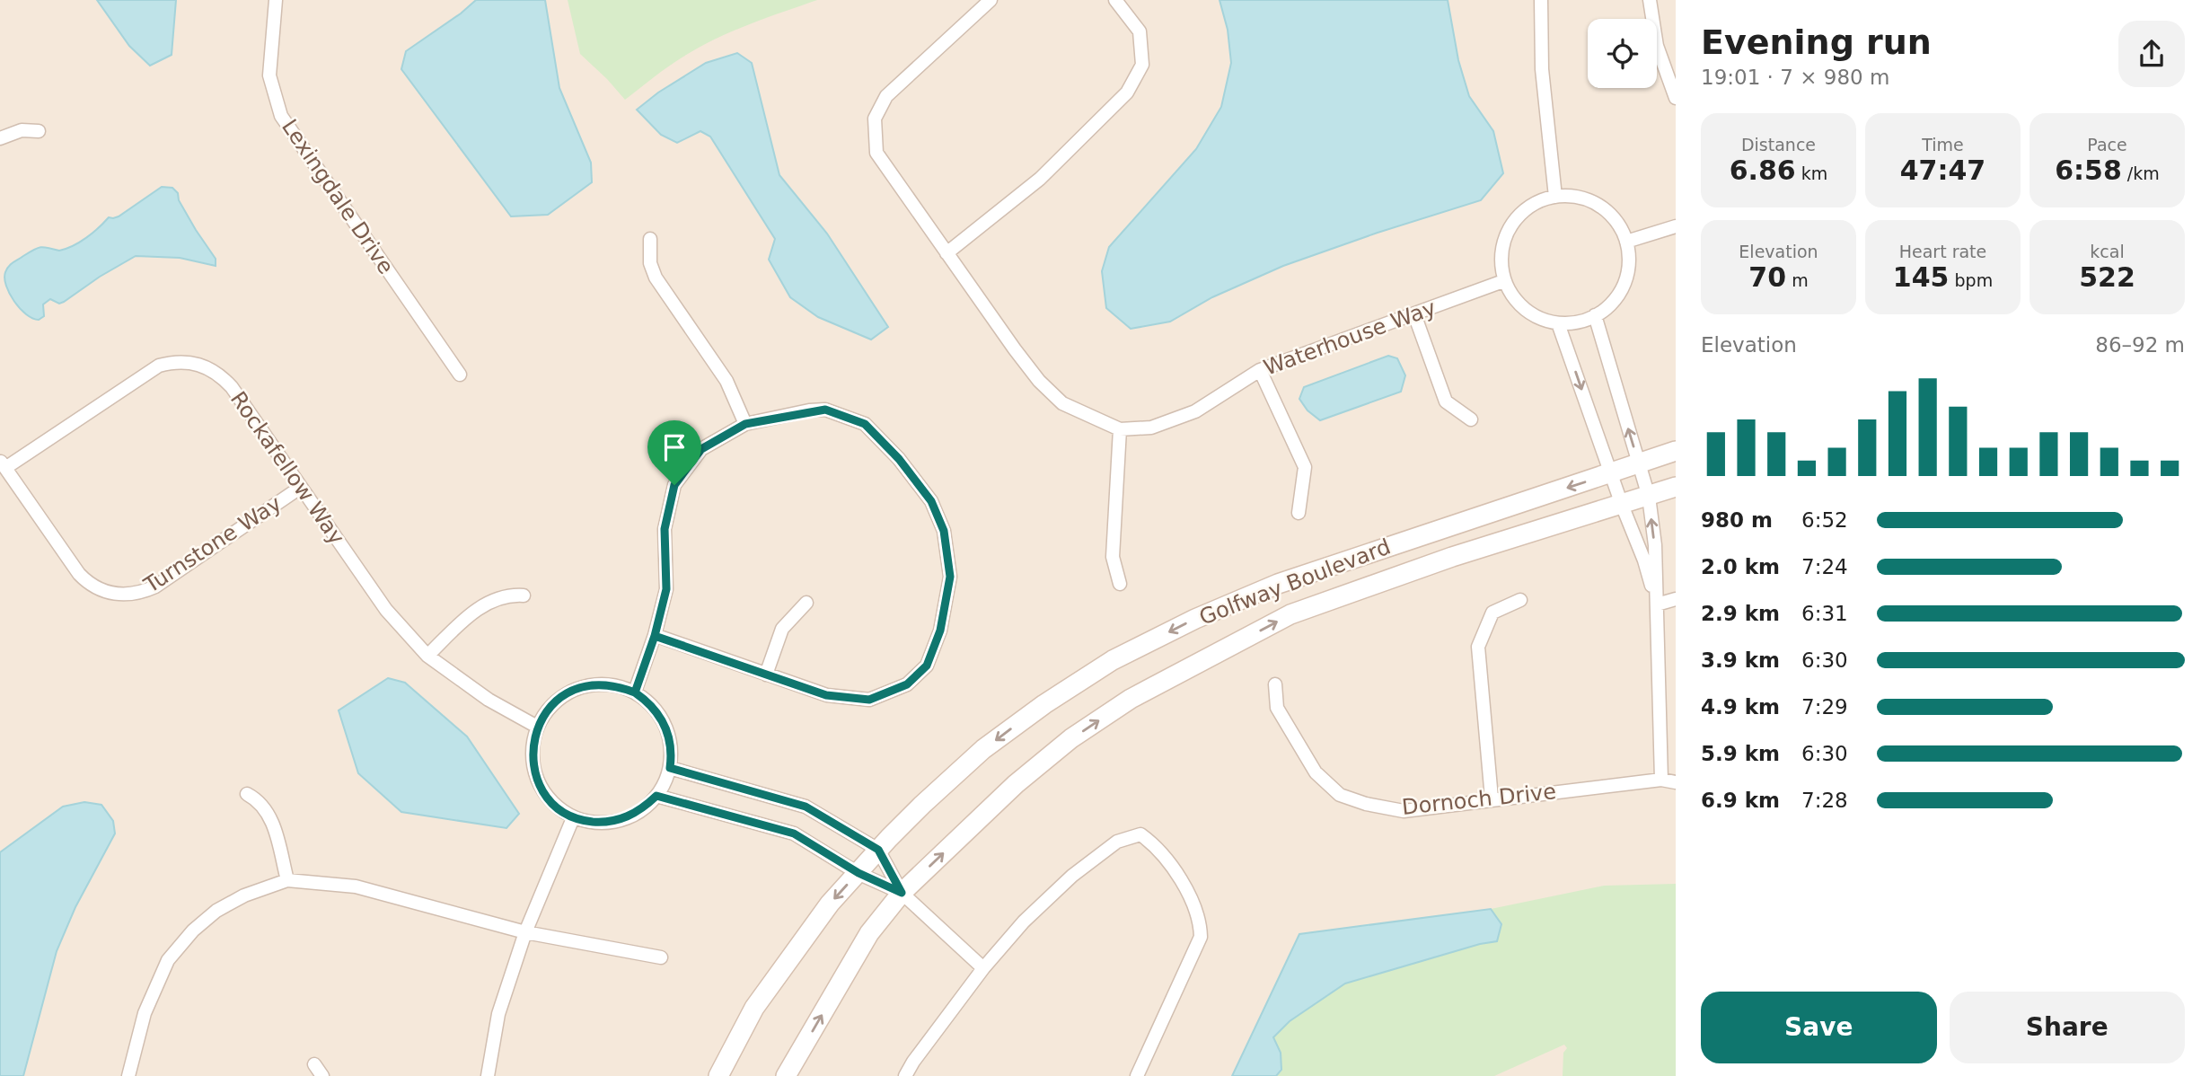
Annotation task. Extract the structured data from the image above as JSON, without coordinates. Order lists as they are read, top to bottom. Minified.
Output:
{"streets":{"street":["Lexingdale Drive","Waterhouse Way","Rockafellow Way","Turnstone Way","Golfway Boulevard","Dornoch Drive"]},"crossings":[["Rockafellow Way","Turnstone Way"]],"page":{"heading":["Evening run","19:01 · 7 × 980 m"],"stats":[["Distance","6.86 km"],["Time","47:47"],["Pace","6:58 /km"],["Elevation","70 m"],["Heart rate","145 bpm"],["kcal","522"]],"chart":["Elevation","86–92 m"],"list":[{"name":"980 m","note":"6:52"},{"name":"2.0 km","note":"7:24"},{"name":"2.9 km","note":"6:31"},{"name":"3.9 km","note":"6:30"},{"name":"4.9 km","note":"7:29"},{"name":"5.9 km","note":"6:30"},{"name":"6.9 km","note":"7:28"}],"buttons":["Save","Share"]}}
